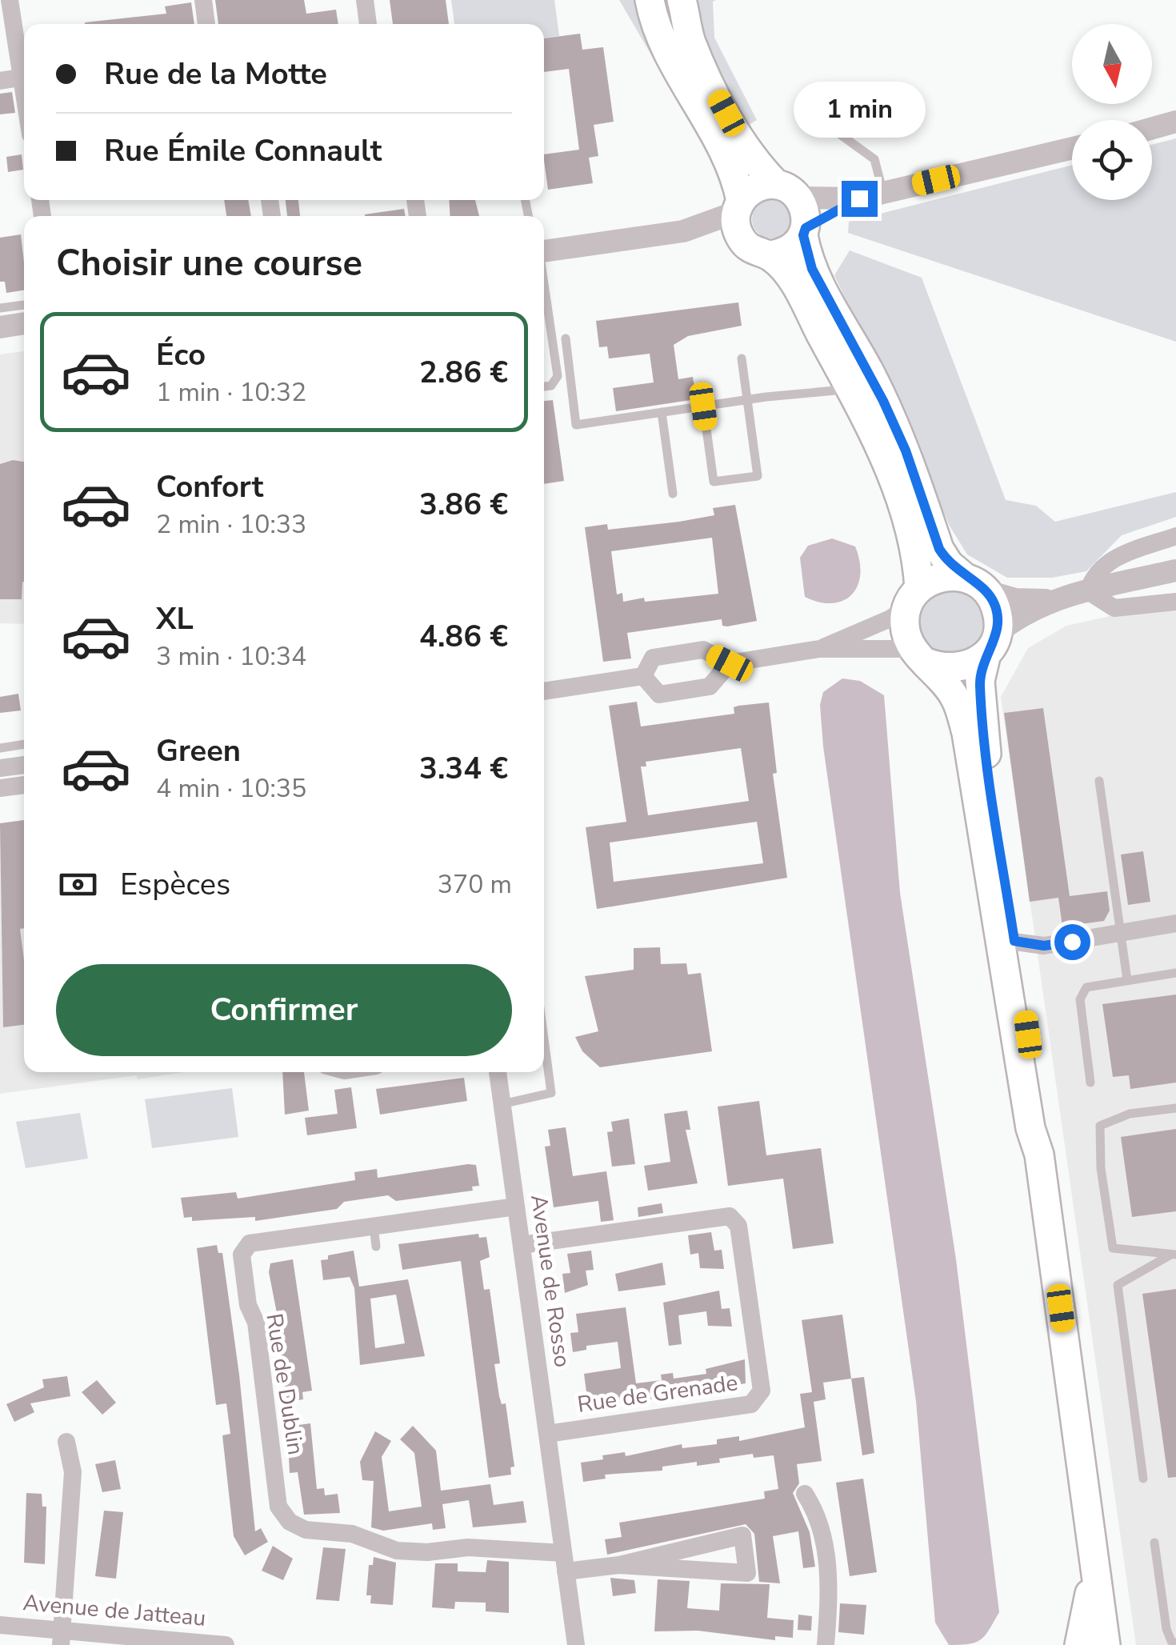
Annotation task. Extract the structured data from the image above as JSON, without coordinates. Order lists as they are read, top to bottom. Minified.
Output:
{"streets":{"street":["Avenue de Rosso","Rue de Dublin","Rue de Grenade","Avenue de Jatteau"]},"crossings":[["Avenue de Rosso","Rue de Dublin"],["Avenue de Rosso","Rue de Grenade"]],"north":"bottom","page":{"banner":["Rue de la Motte","Rue Émile Connault"],"bubble":"1 min","heading":"Choisir une course","list":[{"name":"Éco","note":"1 min · 10:32","value":"2.86 €"},{"name":"Confort","note":"2 min · 10:33","value":"3.86 €"},{"name":"XL","note":"3 min · 10:34","value":"4.86 €"},{"name":"Green","note":"4 min · 10:35","value":"3.34 €"}],"pay":["Espèces","370 m"],"buttons":"Confirmer"}}
